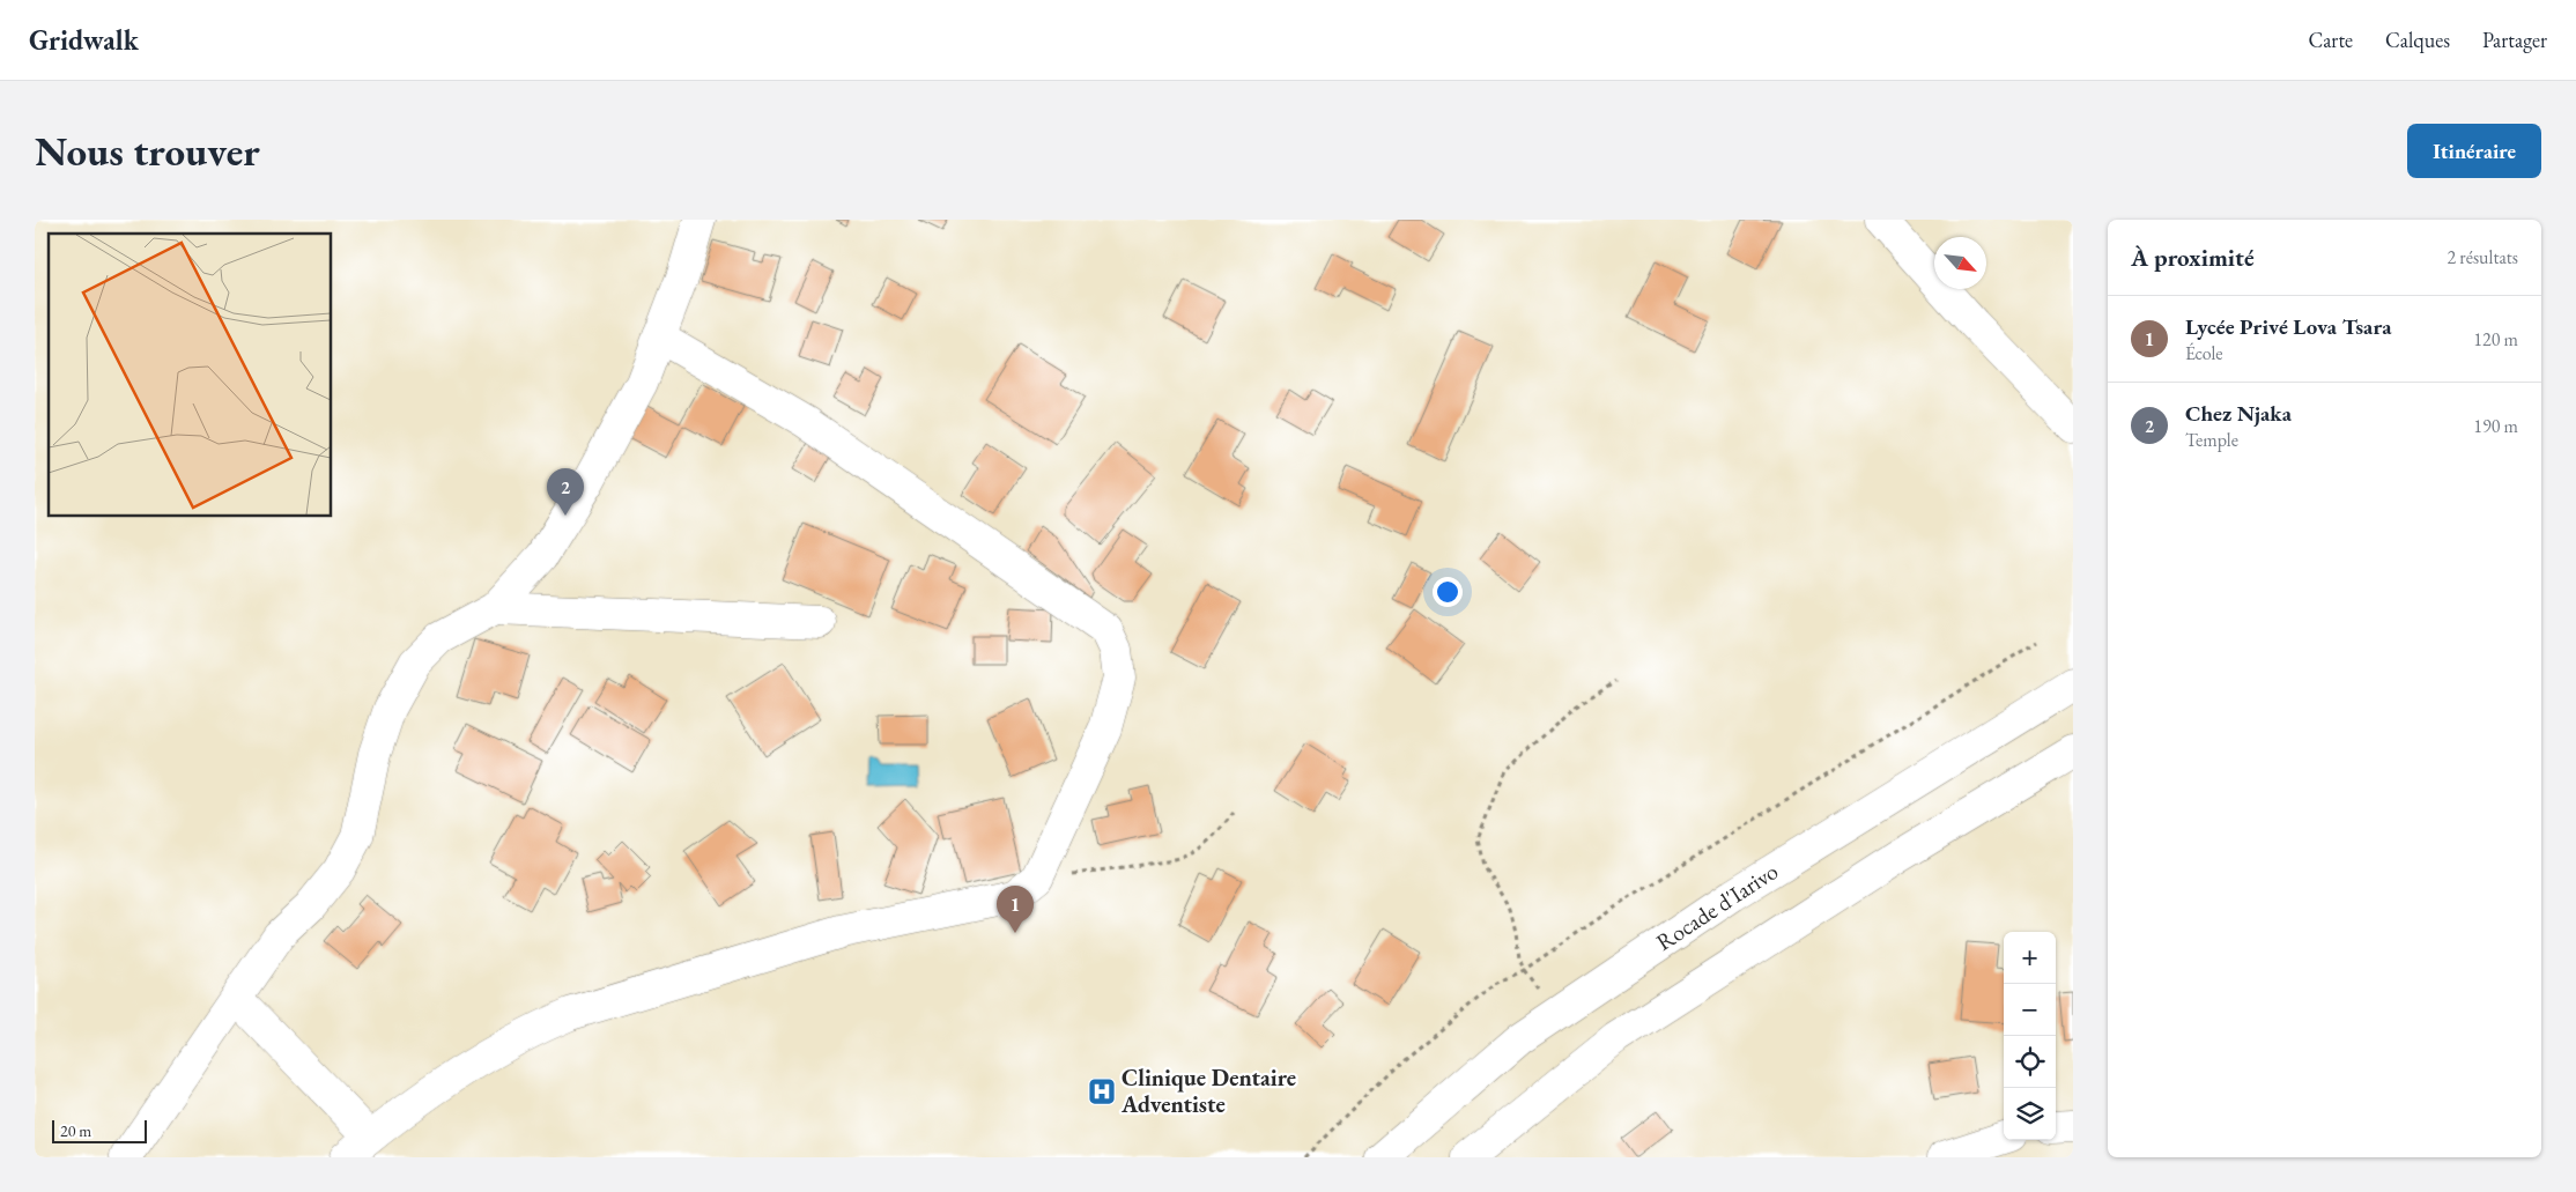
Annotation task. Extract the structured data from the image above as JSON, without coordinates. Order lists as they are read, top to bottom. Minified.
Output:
{"streets":{"street":["Rocade d'Iarivo"]},"places":{"hospital":["Clinique Dentaire Adventiste"]},"scale_bar":"20 m","north":"bottom right","page":{"header":"Gridwalk","nav":["Carte","Calques","Partager"],"buttons":"Itinéraire","title":"Nous trouver","heading":["À proximité","2 résultats"],"list":[{"mark":"1","name":"Lycée Privé Lova Tsara","note":"École","value":"120 m"},{"mark":"2","name":"Chez Njaka","note":"Temple","value":"190 m"}],"pins":["2","1"],"map_buttons":["+","−"],"scale":"20 m"}}
